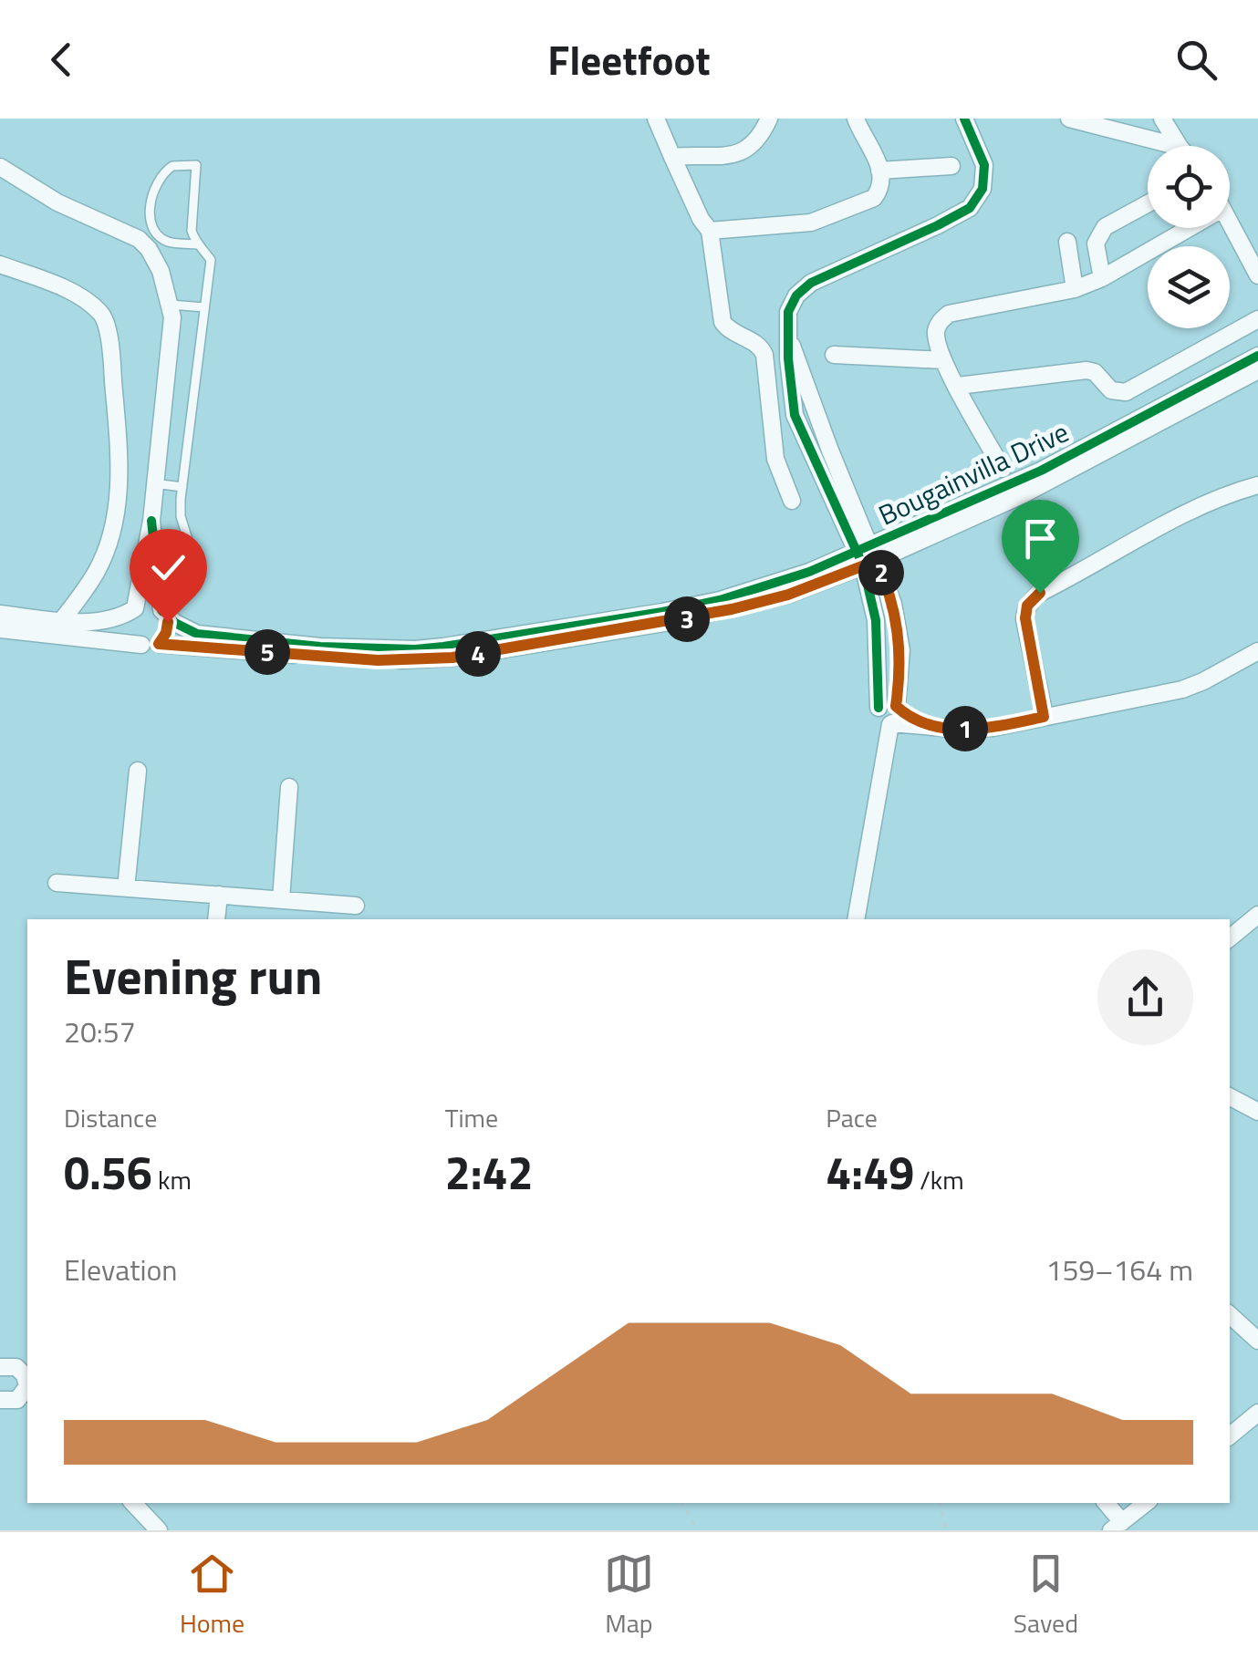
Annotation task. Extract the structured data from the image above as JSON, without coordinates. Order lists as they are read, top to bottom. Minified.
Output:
{"streets":{"street":["Bougainvilla Drive"]},"page":{"header":"Fleetfoot","pins":["2","3","5","4","1"],"heading":["Evening run","20:57"],"stats":[["Distance","0.56 km"],["Time","2:42"],["Pace","4:49 /km"]],"chart":["Elevation","159–164 m"],"tabs":["Home","Map","Saved"]}}
